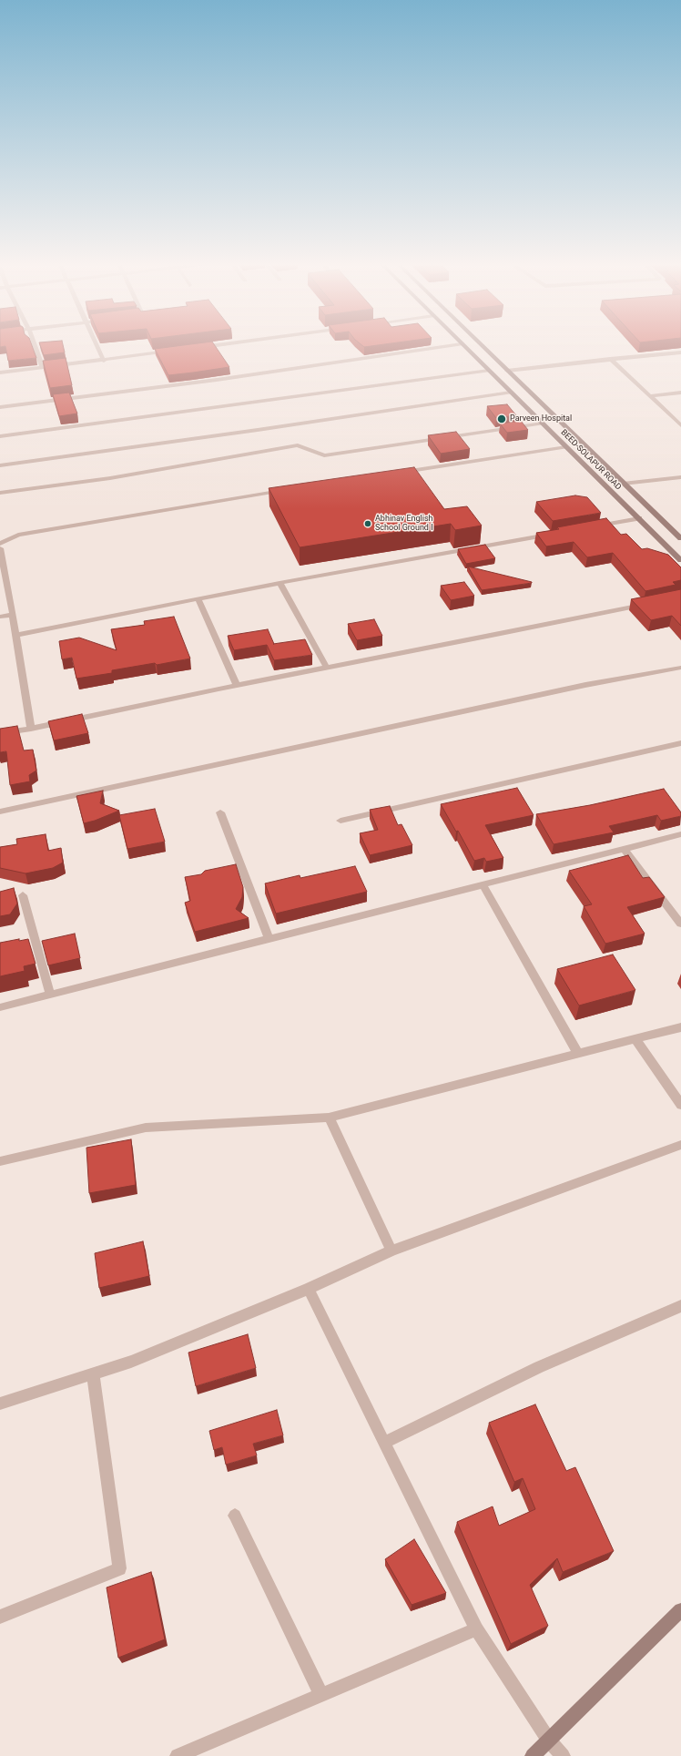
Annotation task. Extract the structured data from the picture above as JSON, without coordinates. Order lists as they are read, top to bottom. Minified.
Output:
{"streets":{"main road":["BEED-SOLAPUR ROAD"]},"places":["Parveen Hospital","Abhinav English School Ground I"]}
